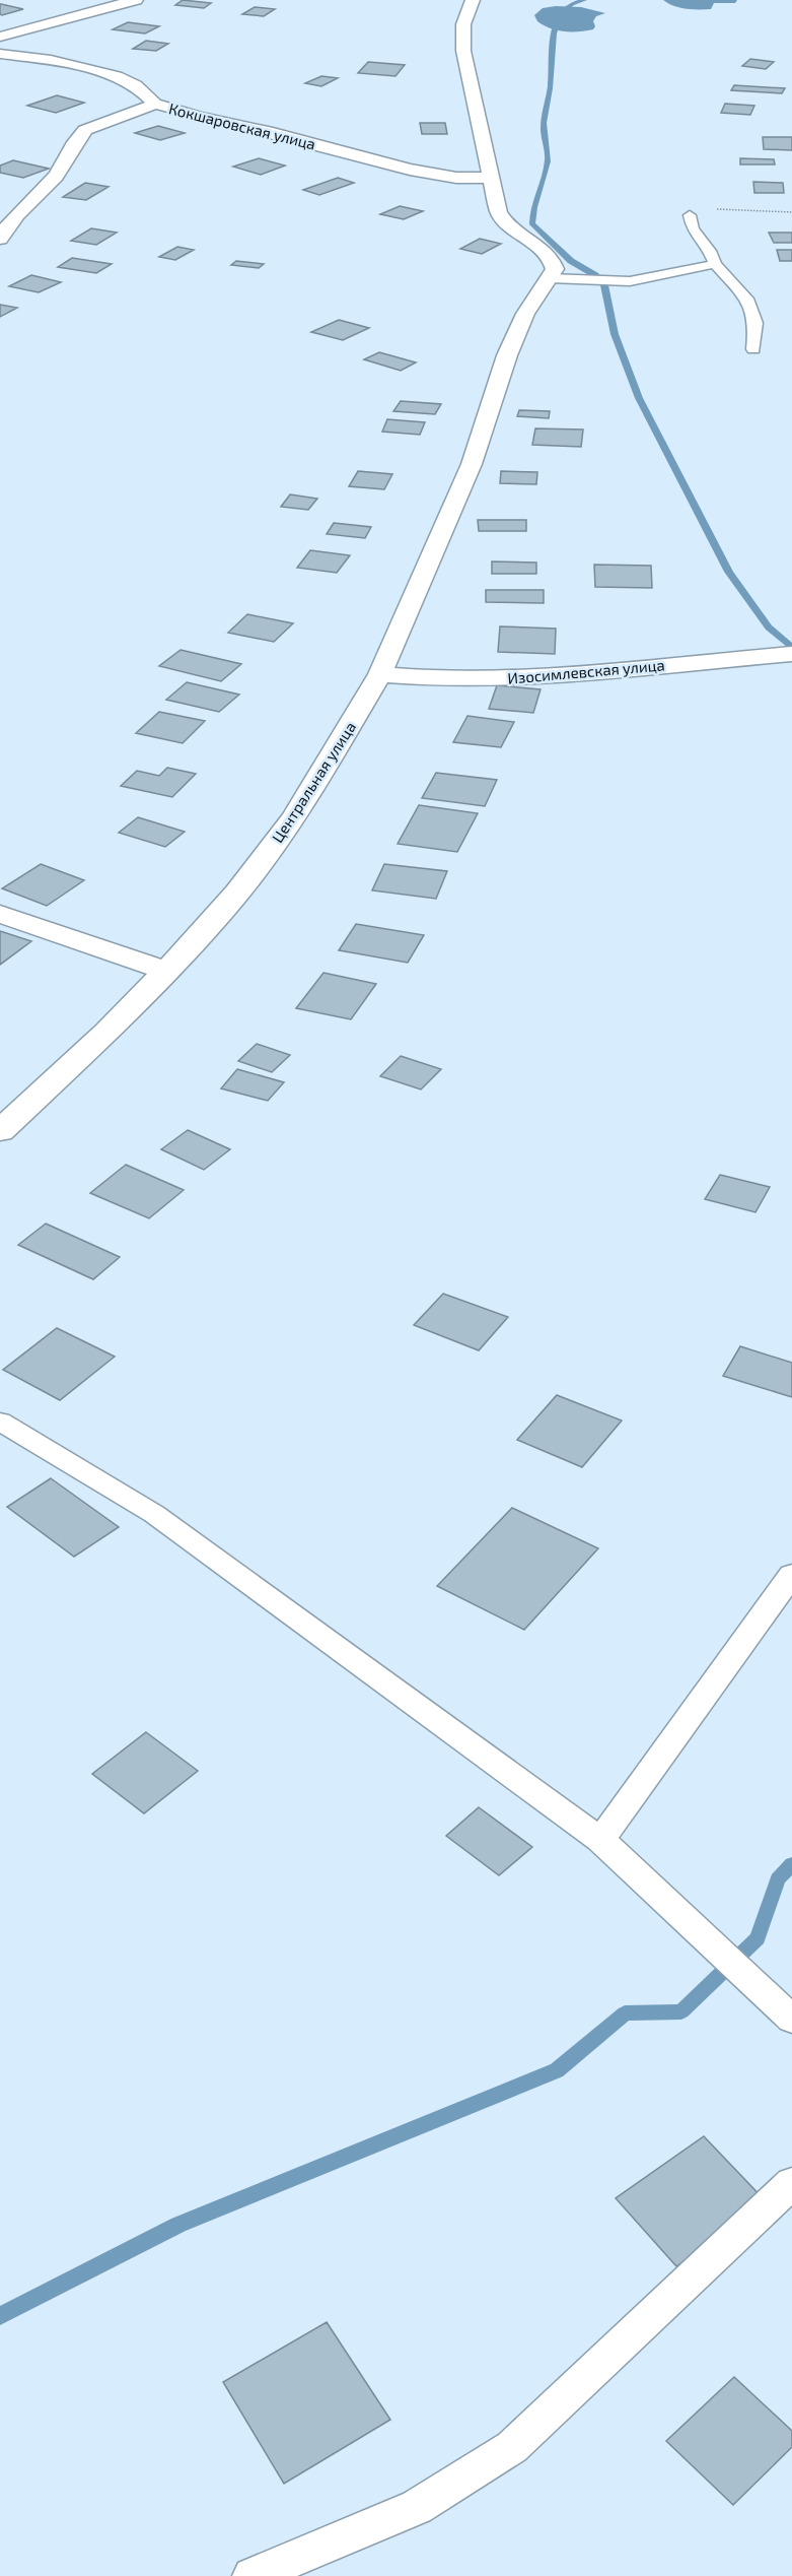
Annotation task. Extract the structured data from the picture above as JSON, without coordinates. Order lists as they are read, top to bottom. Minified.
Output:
{"streets":{"street":["Кокшаровская улица","Изосимлевская улица","Центральная улица"]},"crossings":[["Изосимлевская улица","Центральная улица"]]}
